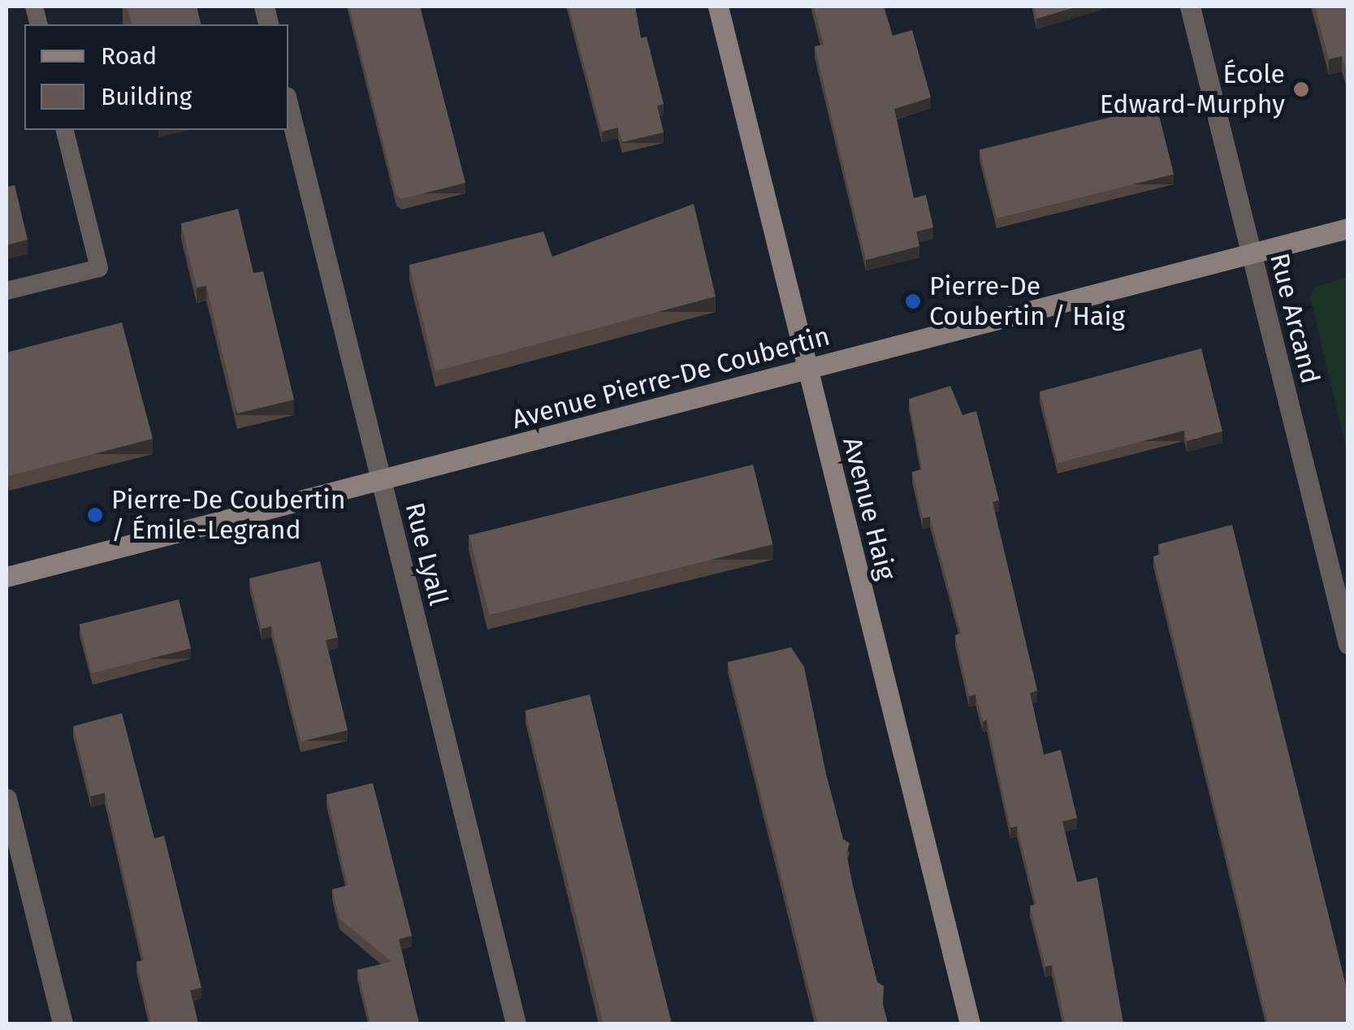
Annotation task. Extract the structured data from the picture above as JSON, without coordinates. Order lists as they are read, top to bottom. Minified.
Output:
{"streets":{"street":["Rue Arcand","Avenue Pierre-De Coubertin","Avenue Haig","Rue Lyall"]},"crossings":[["Rue Arcand","Avenue Pierre-De Coubertin"],["Avenue Pierre-De Coubertin","Avenue Haig"],["Avenue Pierre-De Coubertin","Rue Lyall"]],"places":["École Edward-Murphy","Pierre-De Coubertin / Haig","Pierre-De Coubertin / Émile-Legrand"],"legend":["Road","Building"]}
